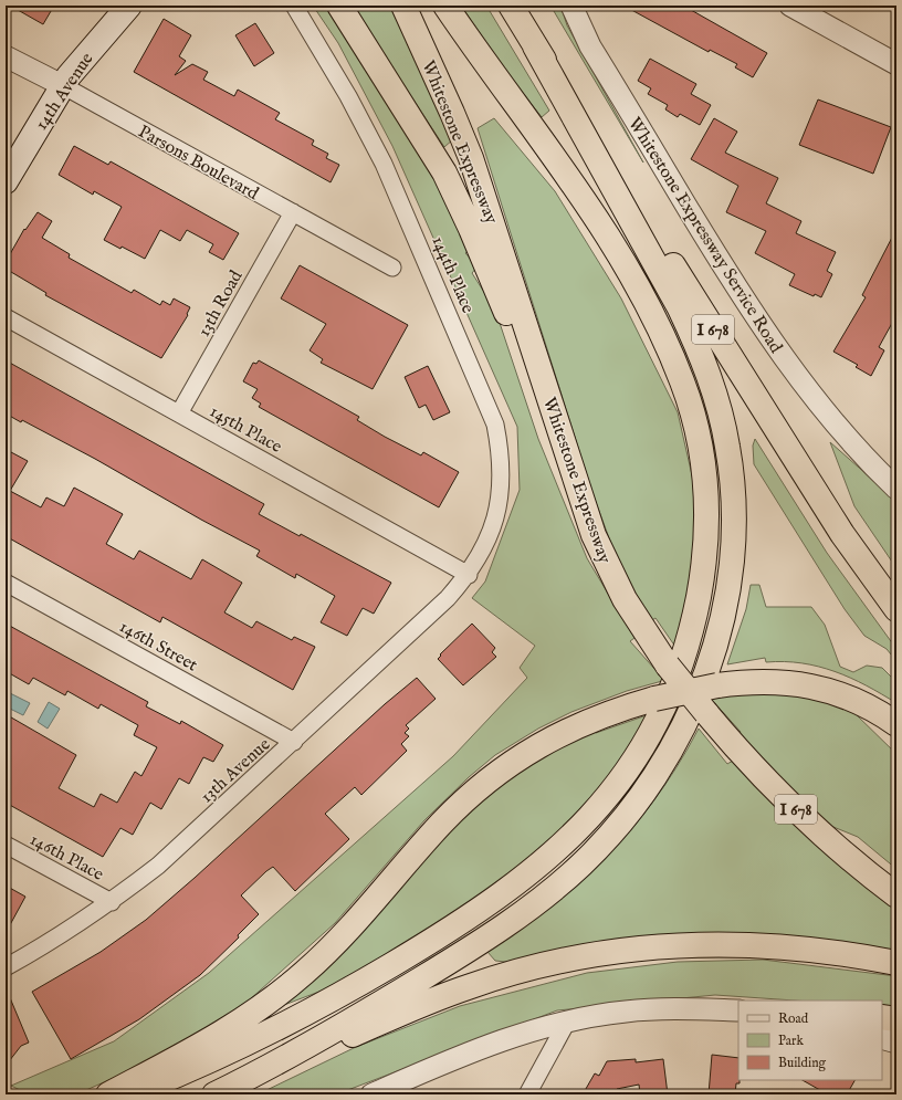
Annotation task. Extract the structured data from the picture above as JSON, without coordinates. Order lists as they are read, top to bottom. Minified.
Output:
{"streets":{"highway":["Whitestone Expressway","I 678"],"main road":["14th Avenue"],"street":["Parsons Boulevard","Whitestone Expressway Service Road","144th Place","13th Road","145th Place","146th Street","13th Avenue","146th Place"]},"crossings":[["14th Avenue","Parsons Boulevard"],["Parsons Boulevard","13th Road"],["144th Place","145th Place"],["144th Place","13th Avenue"],["13th Road","145th Place"],["145th Place","13th Avenue"],["146th Street","13th Avenue"],["13th Avenue","146th Place"]],"legend":["Road","Park","Building"]}
